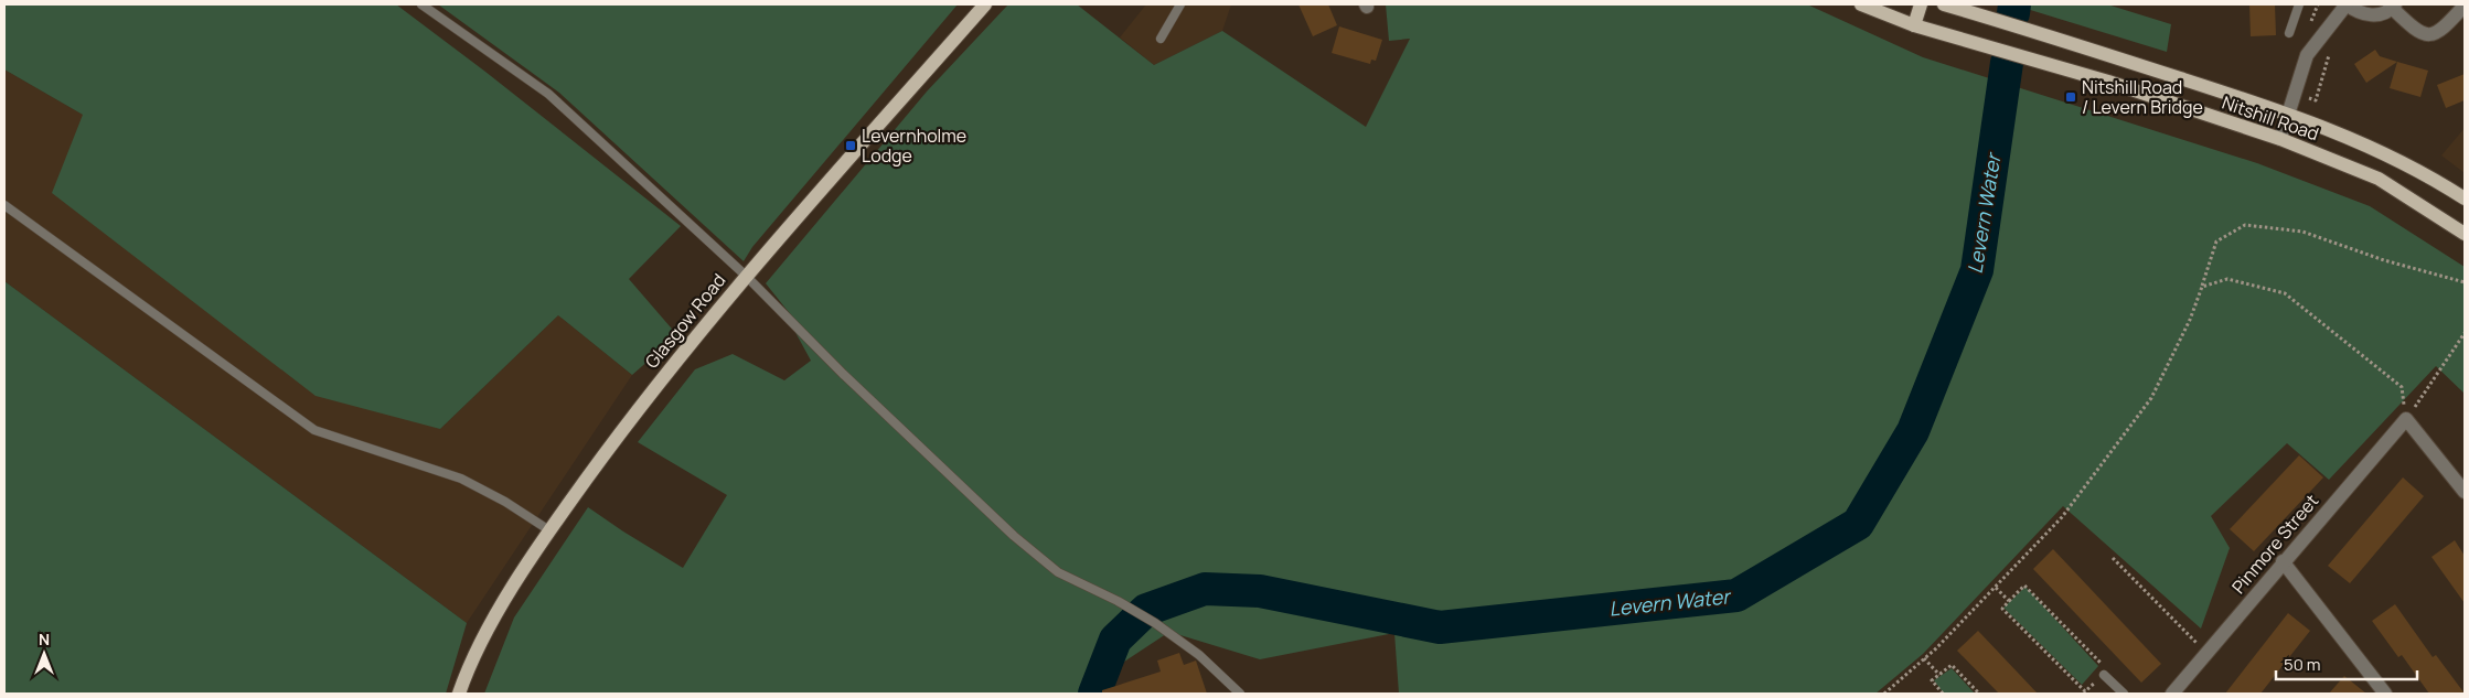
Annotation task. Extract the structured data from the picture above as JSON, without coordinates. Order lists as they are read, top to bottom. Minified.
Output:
{"streets":{"main road":["Nitshill Road","Glasgow Road"],"street":["Pinmore Street"]},"water":["Levern Water"],"places":{"transit":["Nitshill Road / Levern Bridge","Levernholme Lodge"]},"scale_bar":"50 m","north":"top"}
